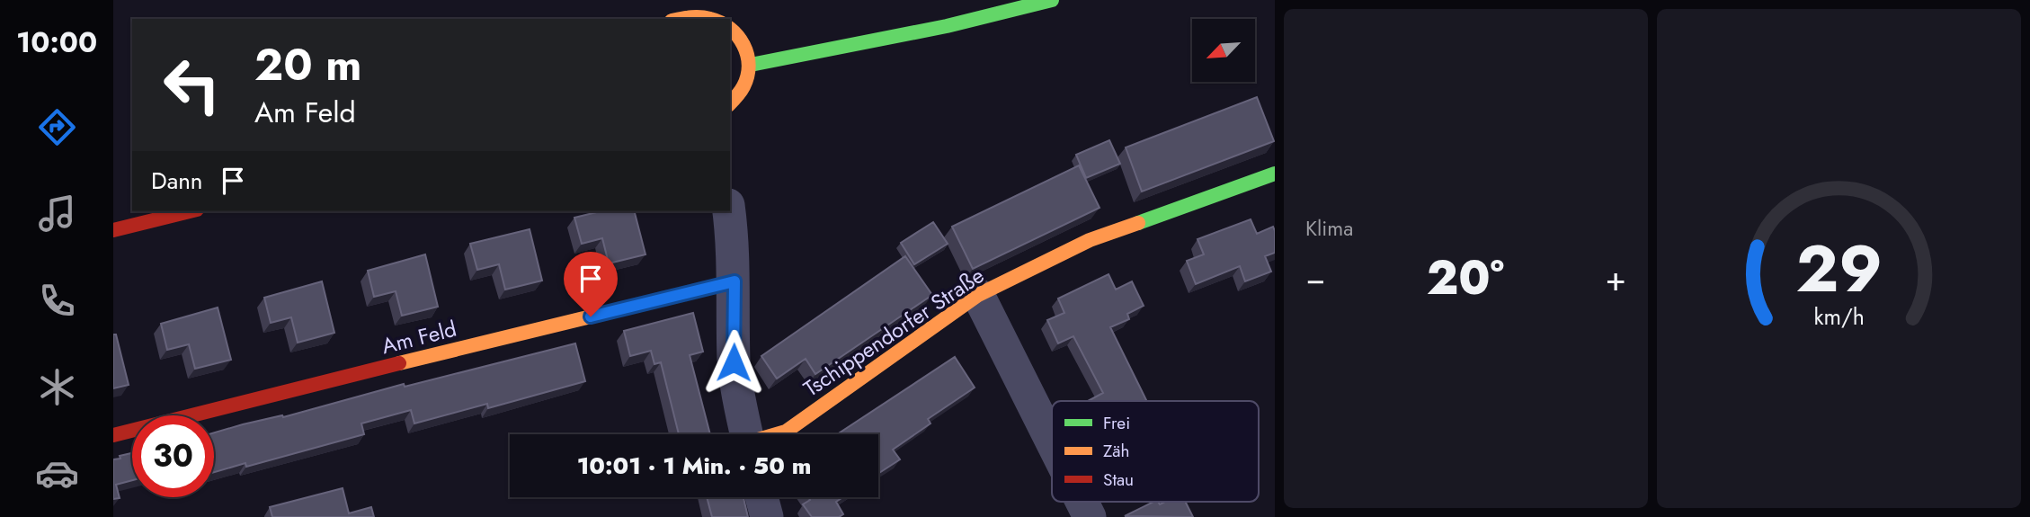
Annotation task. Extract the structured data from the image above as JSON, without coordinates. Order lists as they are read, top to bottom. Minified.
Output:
{"streets":{"street":["Tschippendorfer Straße","Am Feld"]},"legend":["Frei","Zäh","Stau"],"north":"bottom left","page":{"tabs":"10:00","tile":"Klima","turn":["20 m","Am Feld"],"then":"Dann","heat":["−","20°","+"],"limit":"30","trip":"10:01 · 1 Min. · 50 m","gauge":["29","km/h"]}}
